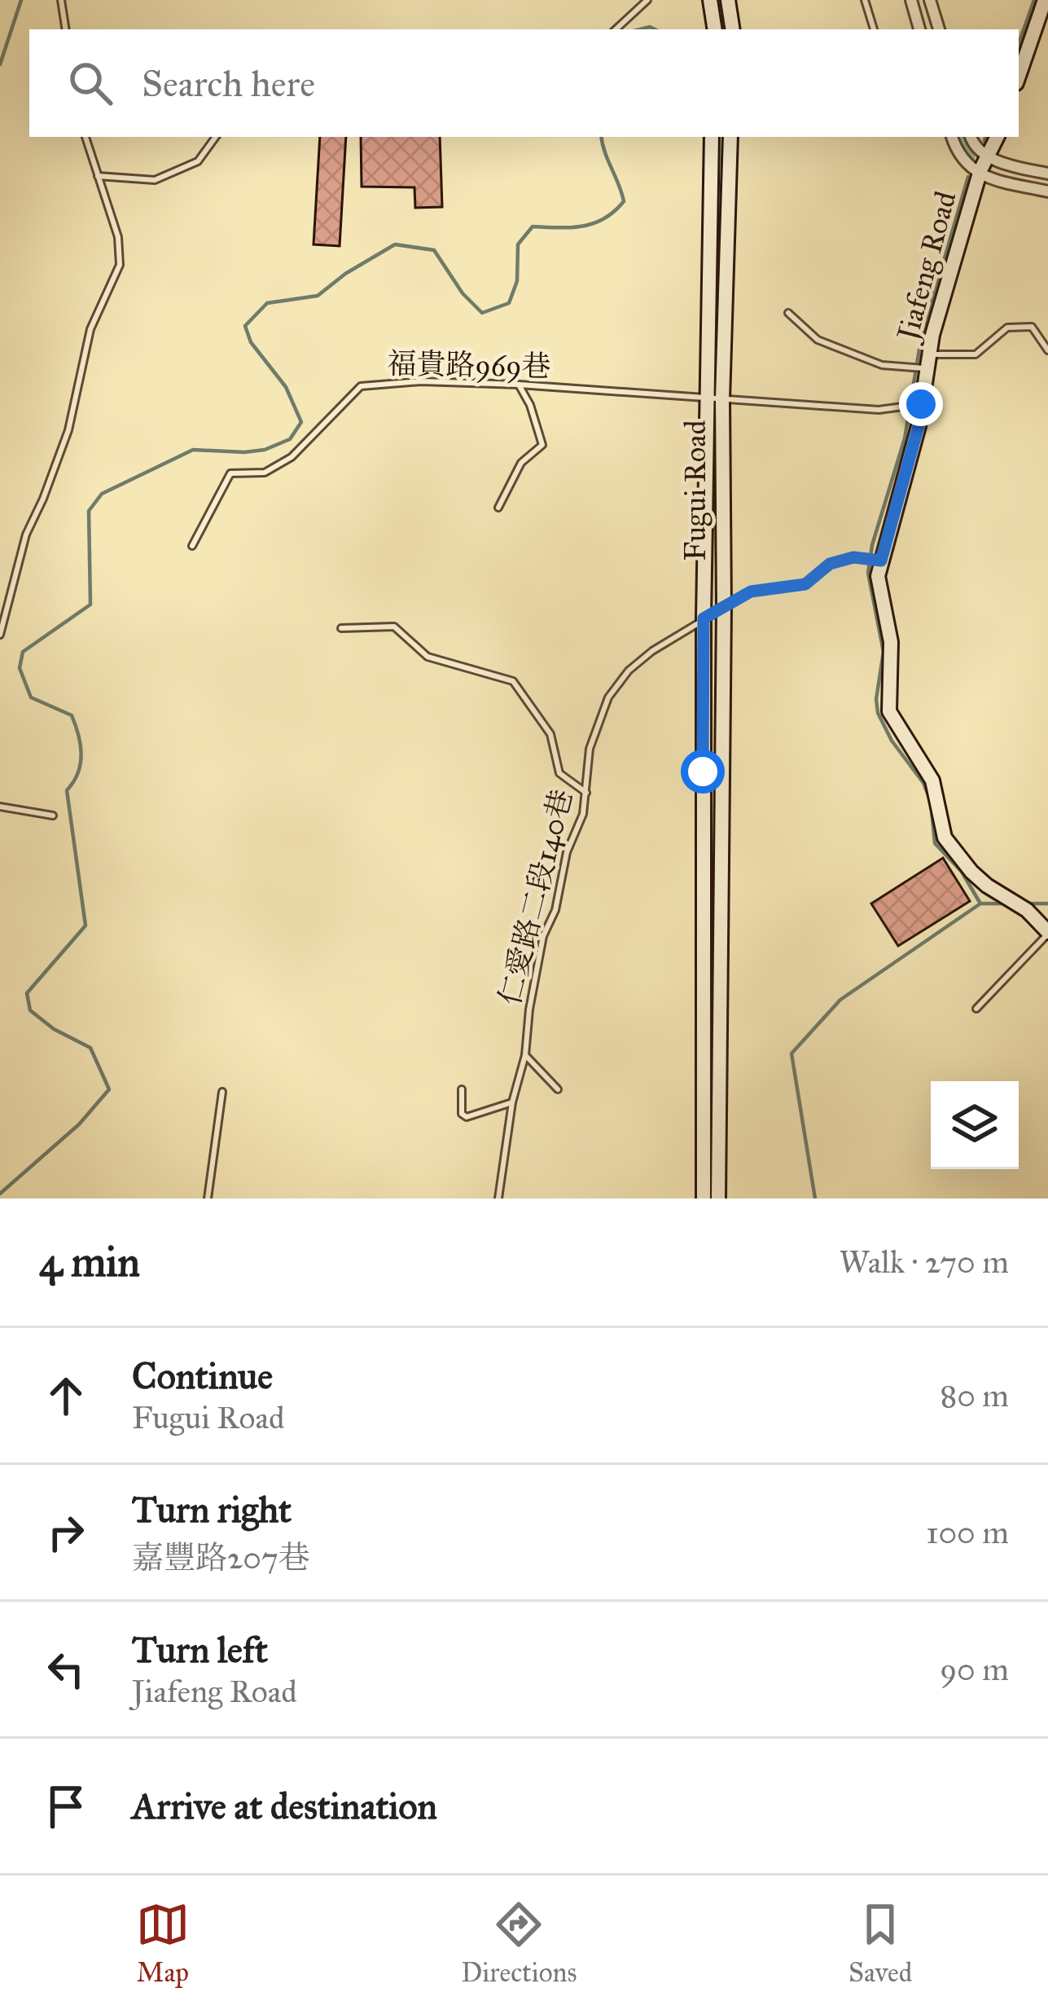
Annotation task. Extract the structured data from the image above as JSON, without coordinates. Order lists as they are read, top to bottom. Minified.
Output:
{"streets":{"street":["Jiafeng Road","Fugui Road"],"lane":["福貴路969巷","仁愛路二段140巷"]},"crossings":[["Jiafeng Road","福貴路969巷"],["Jiafeng Road","仁愛路二段140巷"],["福貴路969巷","Fugui Road"],["Fugui Road","仁愛路二段140巷"]],"page":{"search":"Search here","heading":["4 min","Walk · 270 m"],"list":[["Continue","Fugui Road","80 m"],["Turn right","嘉豐路207巷","100 m"],["Turn left","Jiafeng Road","90 m"],"Arrive at destination"],"nav":["Map","Directions","Saved"]}}
